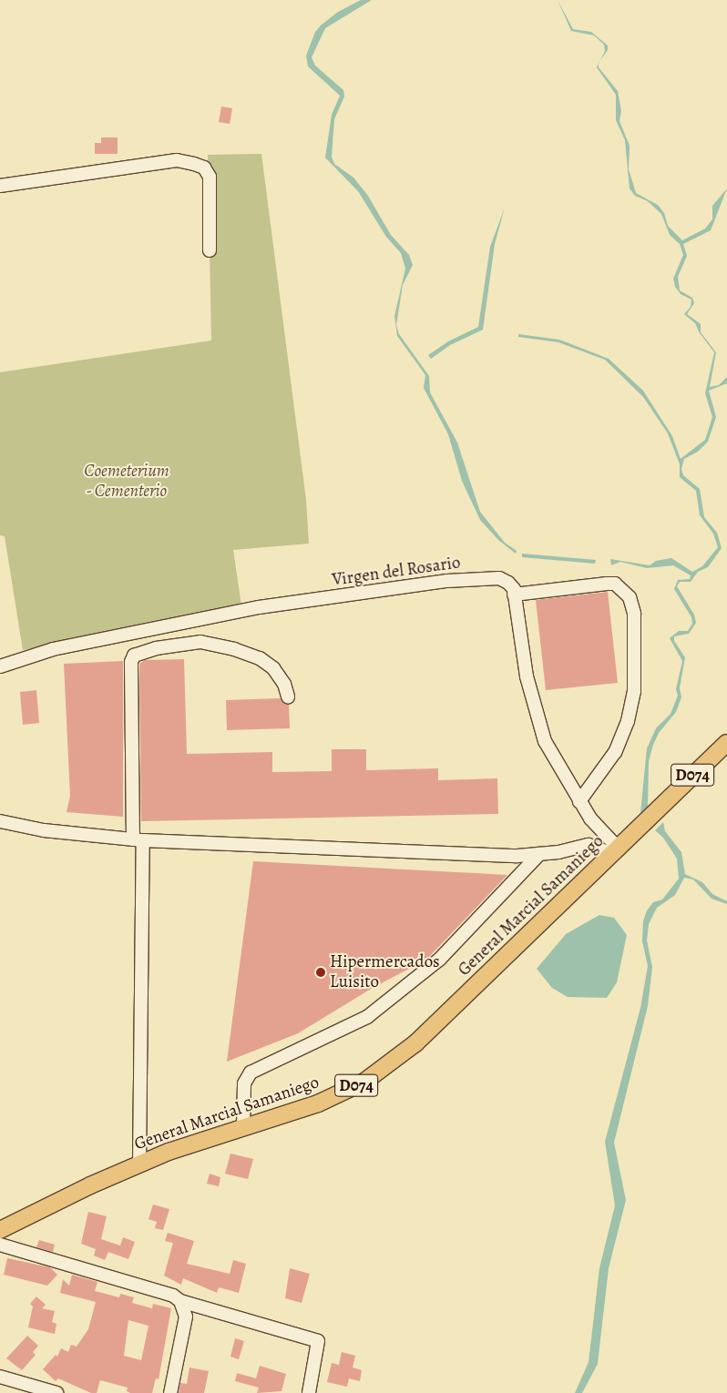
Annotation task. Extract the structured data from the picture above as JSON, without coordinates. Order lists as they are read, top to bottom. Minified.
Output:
{"streets":{"main road":["D074","General Marcial Samaniego"],"street":["Virgen del Rosario"]},"parks":["Coemeterium - Cementerio"],"places":["Hipermercados Luisito"]}
